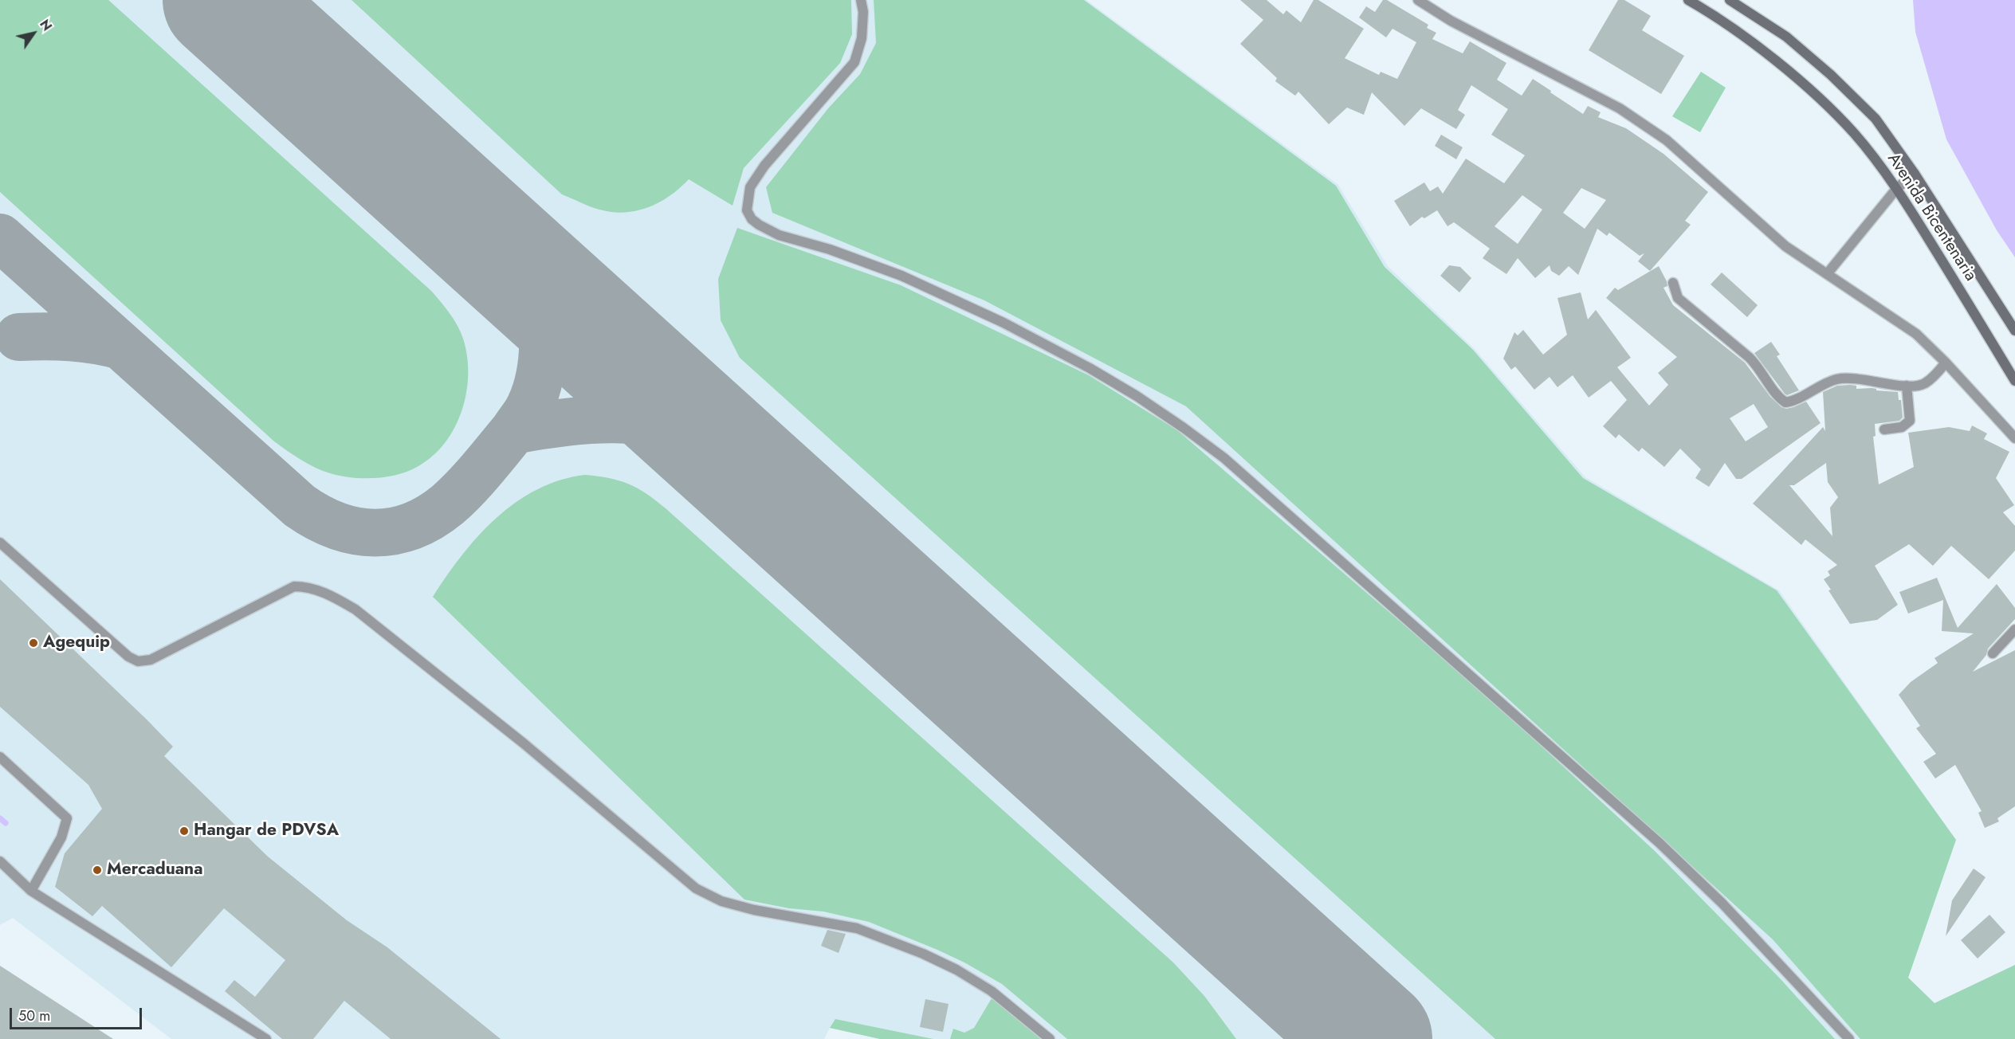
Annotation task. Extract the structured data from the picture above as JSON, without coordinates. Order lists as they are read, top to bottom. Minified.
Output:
{"streets":{"street":["Avenida Bicentenaria"]},"places":["Agequip","Hangar de PDVSA","Mercaduana"],"scale_bar":"50 m","north":"top right"}
